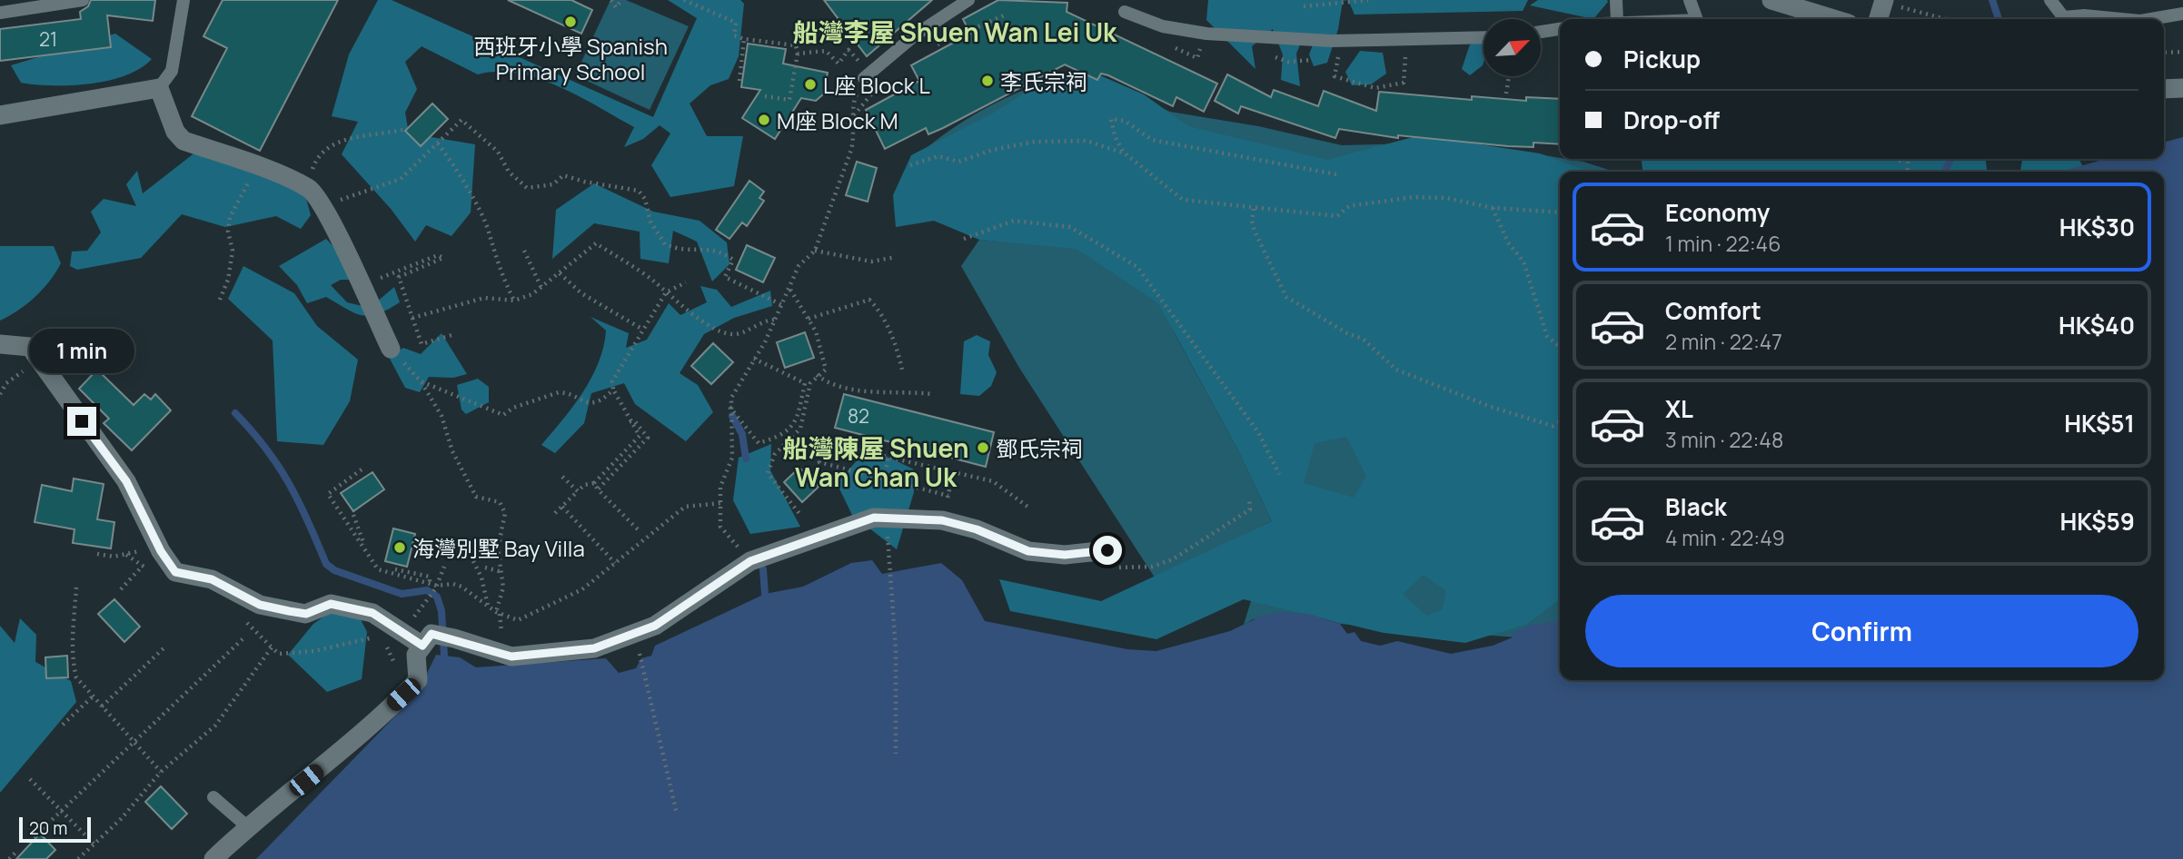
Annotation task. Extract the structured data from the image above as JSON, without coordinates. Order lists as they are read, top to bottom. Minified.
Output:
{"districts":["船灣李屋 Shuen Wan Lei Uk","船灣陳屋 Shuen Wan Chan Uk"],"places":["西班牙小學 Spanish Primary School","李氏宗祠","L座 Block L","M座 Block M","鄧氏宗祠","海灣別墅 Bay Villa"],"house_numbers":["21","82"],"scale_bar":"20 m","north":"top right","page":{"banner":["Pickup","Drop-off"],"list":[{"name":"Economy","note":"1 min · 22:46","value":"HK$30"},{"name":"Comfort","note":"2 min · 22:47","value":"HK$40"},{"name":"XL","note":"3 min · 22:48","value":"HK$51"},{"name":"Black","note":"4 min · 22:49","value":"HK$59"}],"bubble":"1 min","buttons":"Confirm","scale":"20 m"}}
